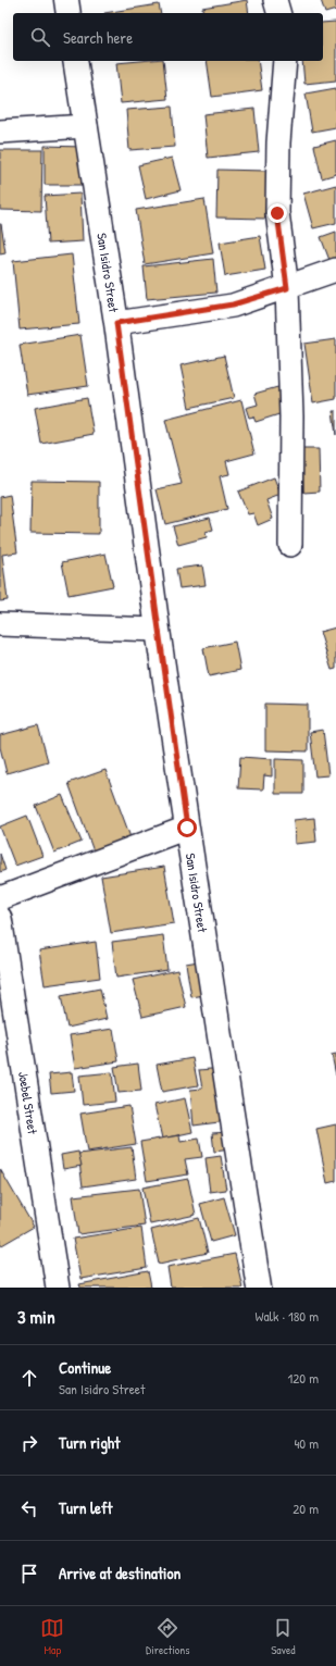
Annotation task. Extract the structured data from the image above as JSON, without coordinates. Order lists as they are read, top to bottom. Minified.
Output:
{"streets":{"street":["San Isidro Street","Joebel Street"]},"page":{"search":"Search here","heading":["3 min","Walk · 180 m"],"list":[["Continue","San Isidro Street","120 m"],["Turn right","40 m"],["Turn left","20 m"],"Arrive at destination"],"nav":["Map","Directions","Saved"]}}
